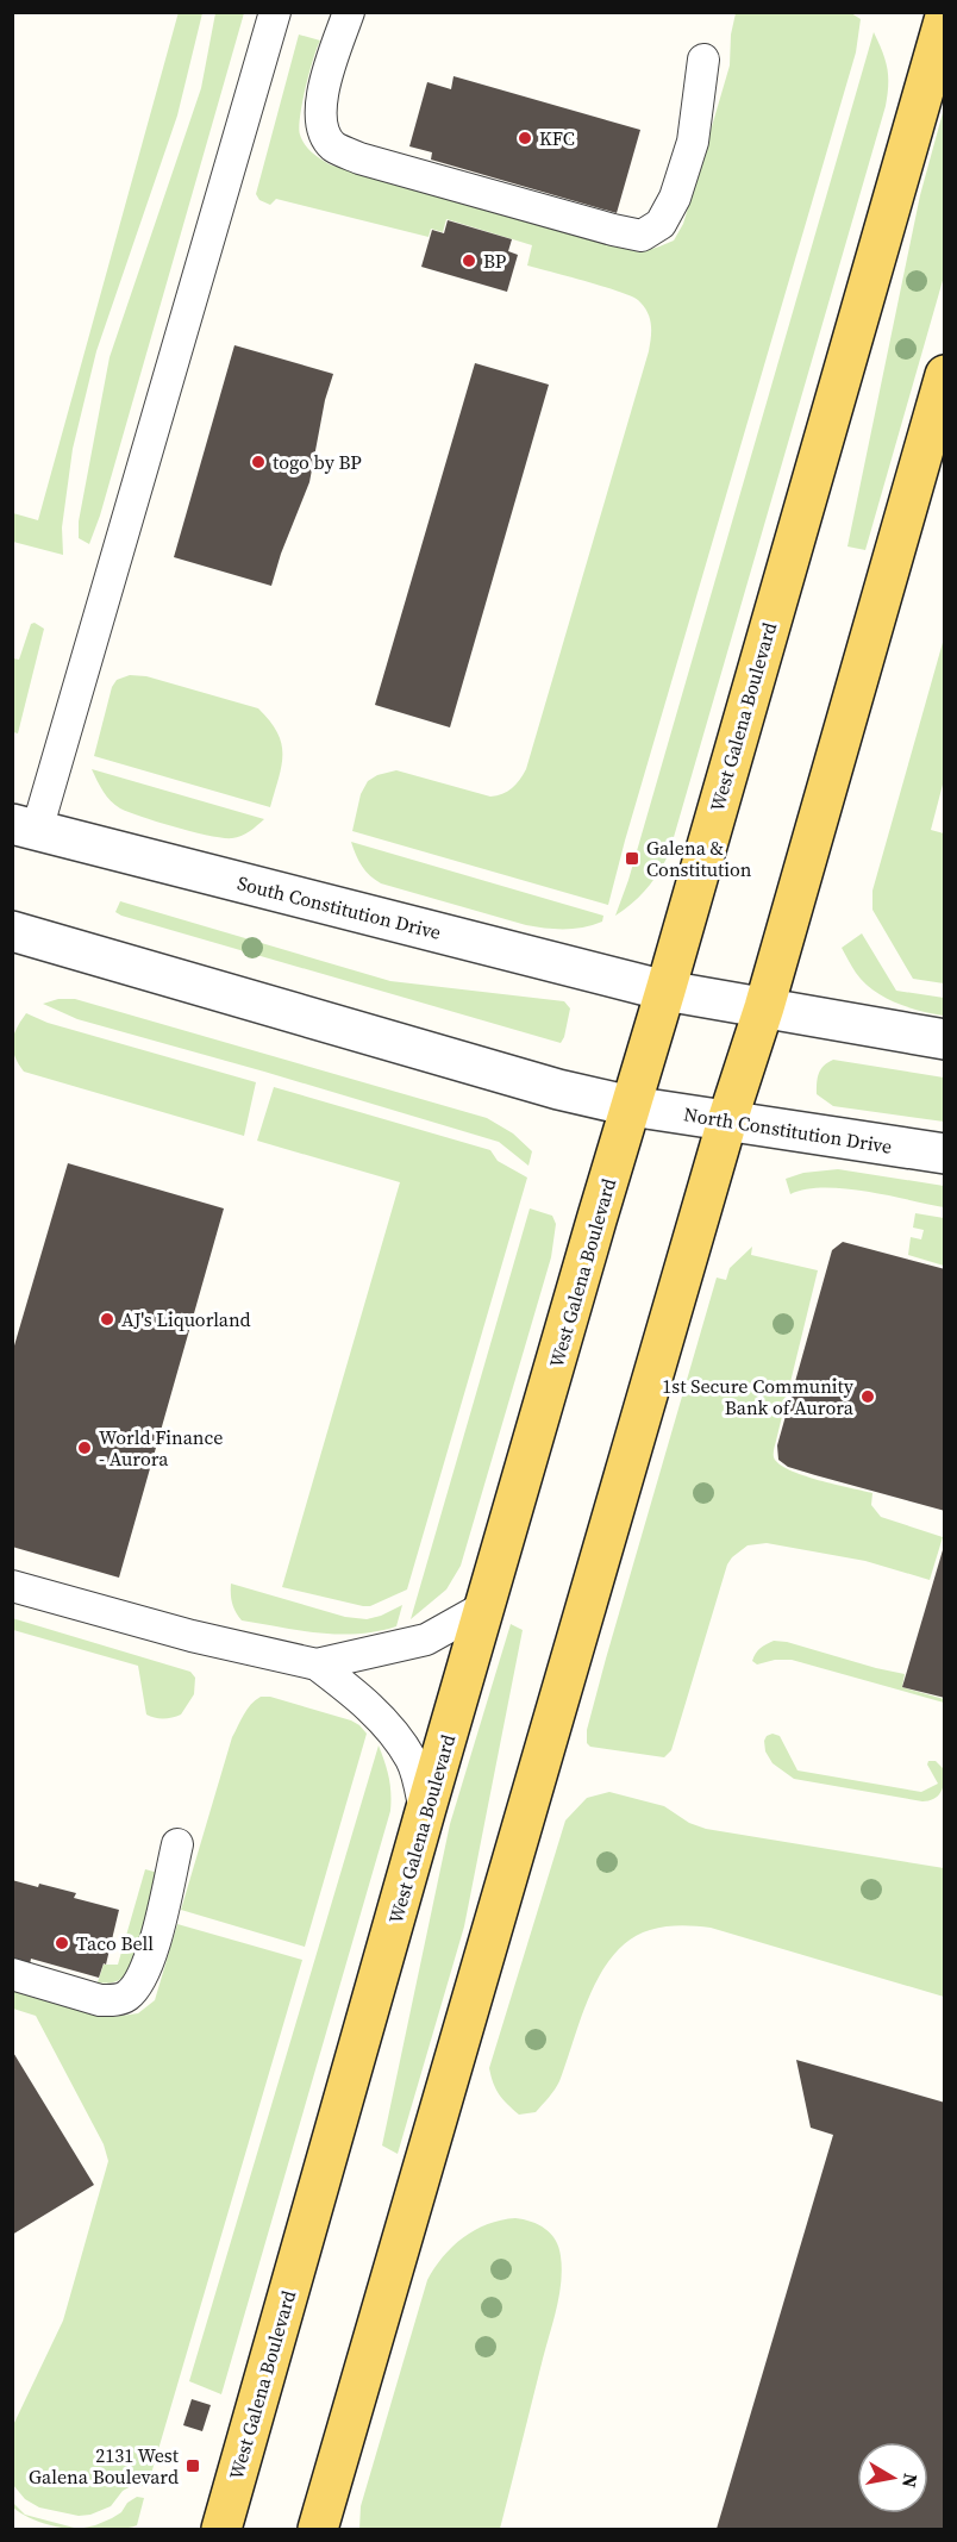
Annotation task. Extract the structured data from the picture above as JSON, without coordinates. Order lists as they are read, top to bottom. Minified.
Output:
{"streets":{"main road":["West Galena Boulevard"],"street":["South Constitution Drive","North Constitution Drive"]},"crossings":[["West Galena Boulevard","South Constitution Drive"],["West Galena Boulevard","North Constitution Drive"]],"places":{"other":["KFC","BP","togo by BP","AJ's Liquorland","1st Secure Community Bank of Aurora","World Finance - Aurora","Taco Bell"],"transit":["Galena & Constitution","2131 West Galena Boulevard"]},"north":"right"}
